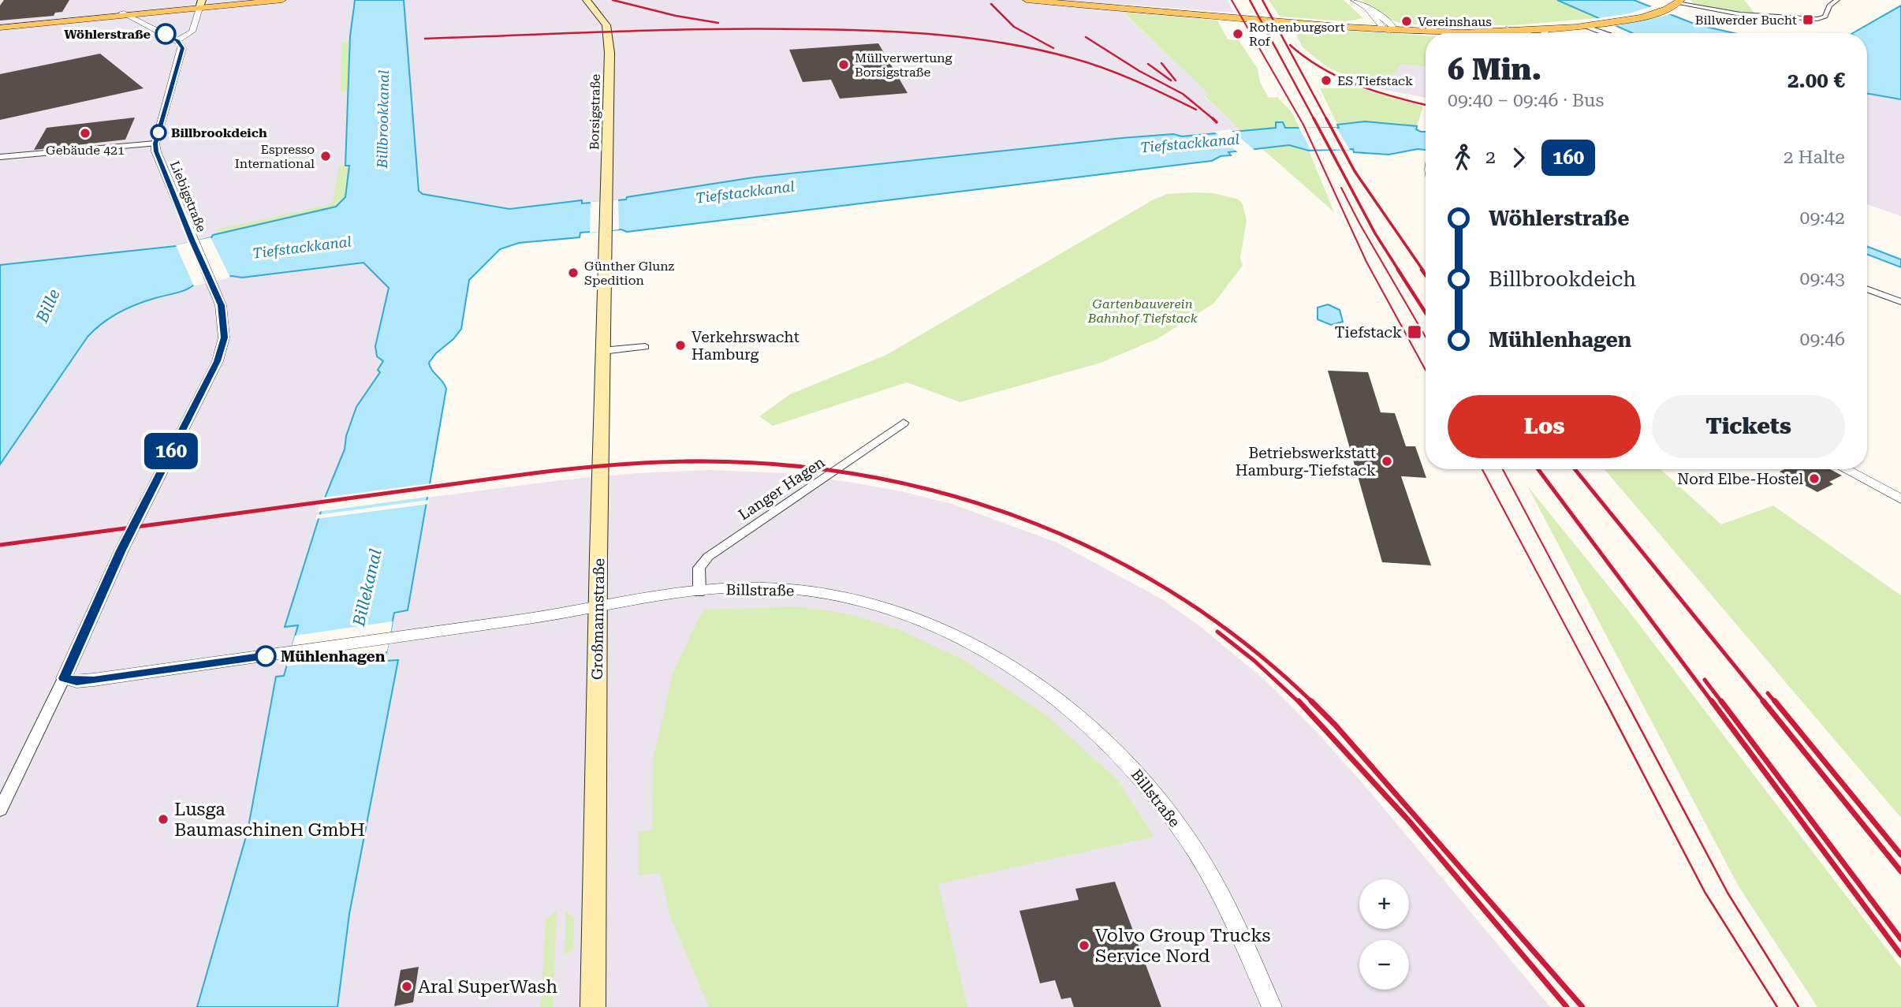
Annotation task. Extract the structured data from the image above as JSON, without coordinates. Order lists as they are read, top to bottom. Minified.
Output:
{"streets":{"main road":["Borsigstraße","Großmannstraße"],"street":["Liebigstraße","Langer Hagen","Billstraße"]},"crossings":[["Borsigstraße","Großmannstraße"],["Liebigstraße","Billstraße"],["Langer Hagen","Billstraße"],["Billstraße","Großmannstraße"]],"water":["Billbrookkanal","Tiefstackkanal","Bille","Billekanal"],"parks":["Gartenbauverein Bahnhof Tiefstack"],"places":{"transit":["Billwerder Bucht","Tiefstack"],"other":["Vereinshaus","Wöhlerstraße","Rothenburgsort Rof","Müllverwertung Borsigstraße","ES Tiefstack","Billbrookdeich","Gebäude 421","Espresso International","Günther Glunz Spedition","Verkehrswacht Hamburg","Betriebswerkstatt Hamburg-Tiefstack","Nord Elbe-Hostel","Mühlenhagen","Lusga Baumaschinen GmbH","Volvo Group Trucks Service Nord","Aral SuperWash"]},"lines":["bus line 160"],"page":{"on_map":"160","heading":["6 Min.","09:40 – 09:46 · Bus","2.00 €"],"legs":["2","160","2 Halte"],"list":[{"name":"Wöhlerstraße","value":"09:42"},{"name":"Billbrookdeich","value":"09:43"},{"name":"Mühlenhagen","value":"09:46"}],"buttons":["Los","Tickets"],"map_buttons":["+","−"]}}
